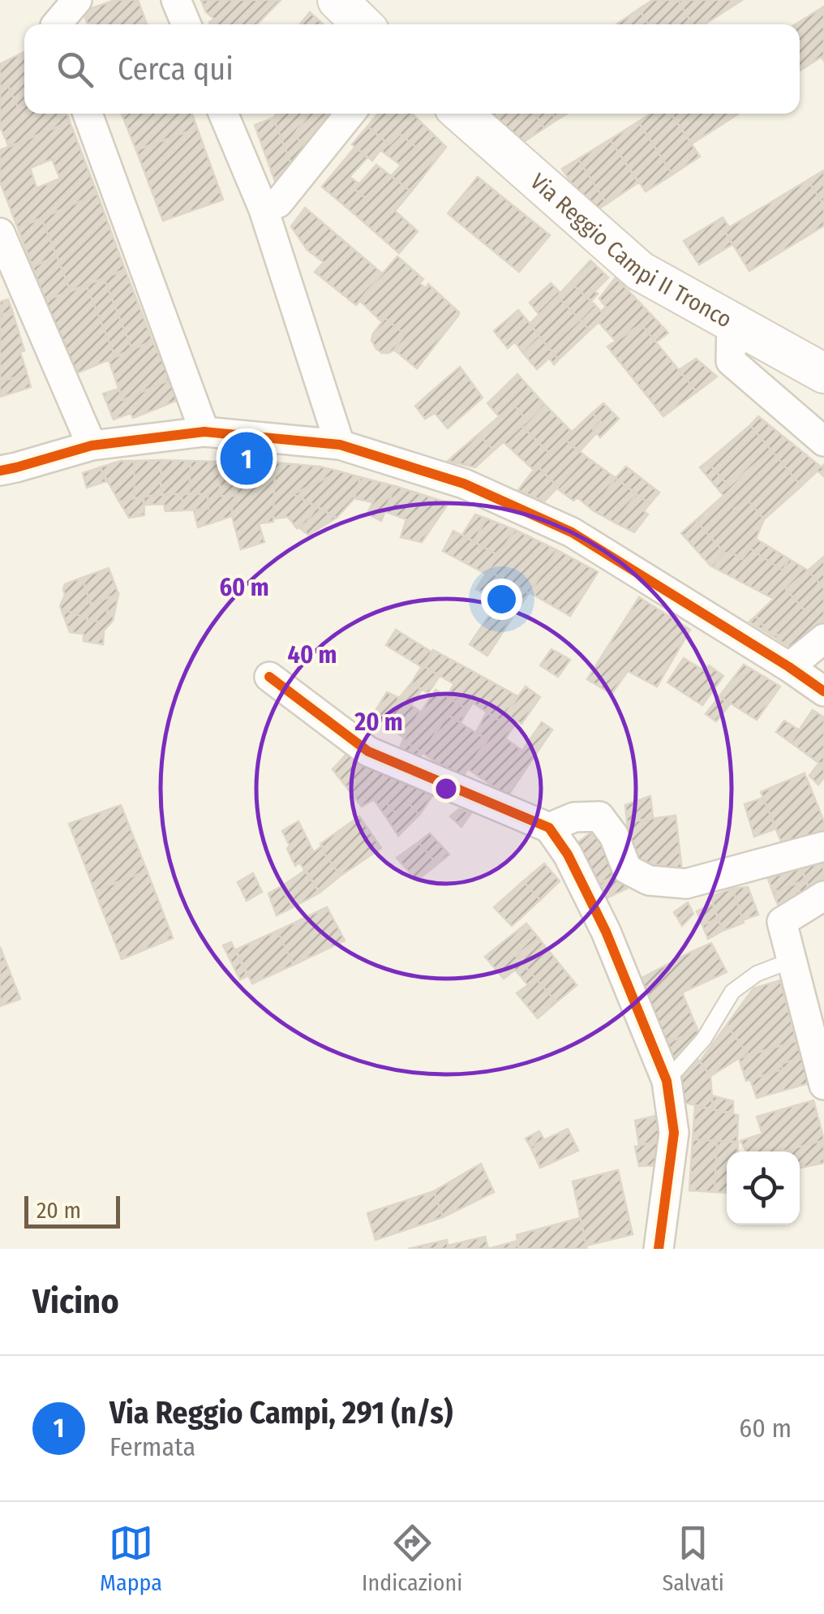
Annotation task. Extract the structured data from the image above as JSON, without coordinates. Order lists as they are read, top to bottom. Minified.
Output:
{"streets":{"main road":["Via Reggio Campi II Tronco"]},"scale_bar":"20 m","page":{"search":"Cerca qui","pins":"1","scale":"20 m","heading":"Vicino","list":[{"mark":"1","name":"Via Reggio Campi, 291 (n/s)","note":"Fermata","value":"60 m"}],"nav":["Mappa","Indicazioni","Salvati"]},"rings":["60 m","40 m","20 m"]}
